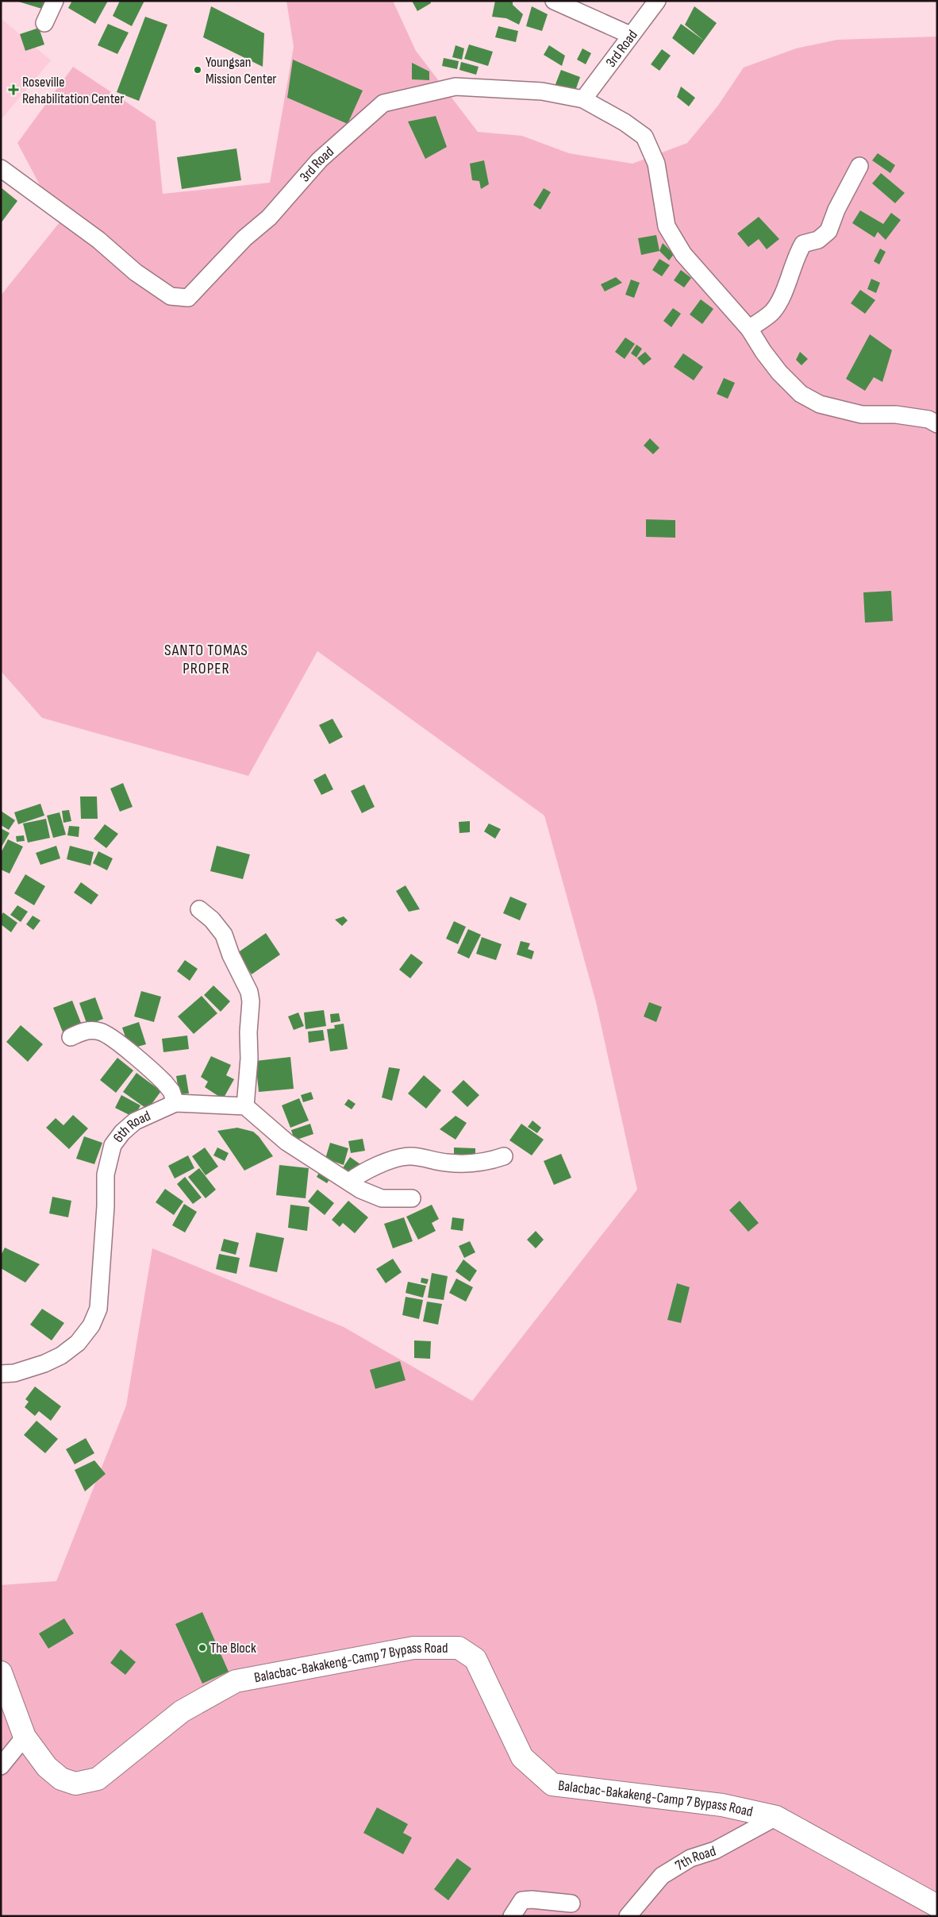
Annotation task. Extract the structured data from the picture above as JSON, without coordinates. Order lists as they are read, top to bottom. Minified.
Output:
{"streets":{"main road":["Balacbac-Bakakeng-Camp 7 Bypass Road"],"street":["3rd Road","6th Road","7th Road"]},"crossings":[["Balacbac-Bakakeng-Camp 7 Bypass Road","7th Road"]],"districts":["SANTO TOMAS PROPER"],"places":{"other":["Youngsan Mission Center","The Block"],"health":["Roseville Rehabilitation Center"]}}
